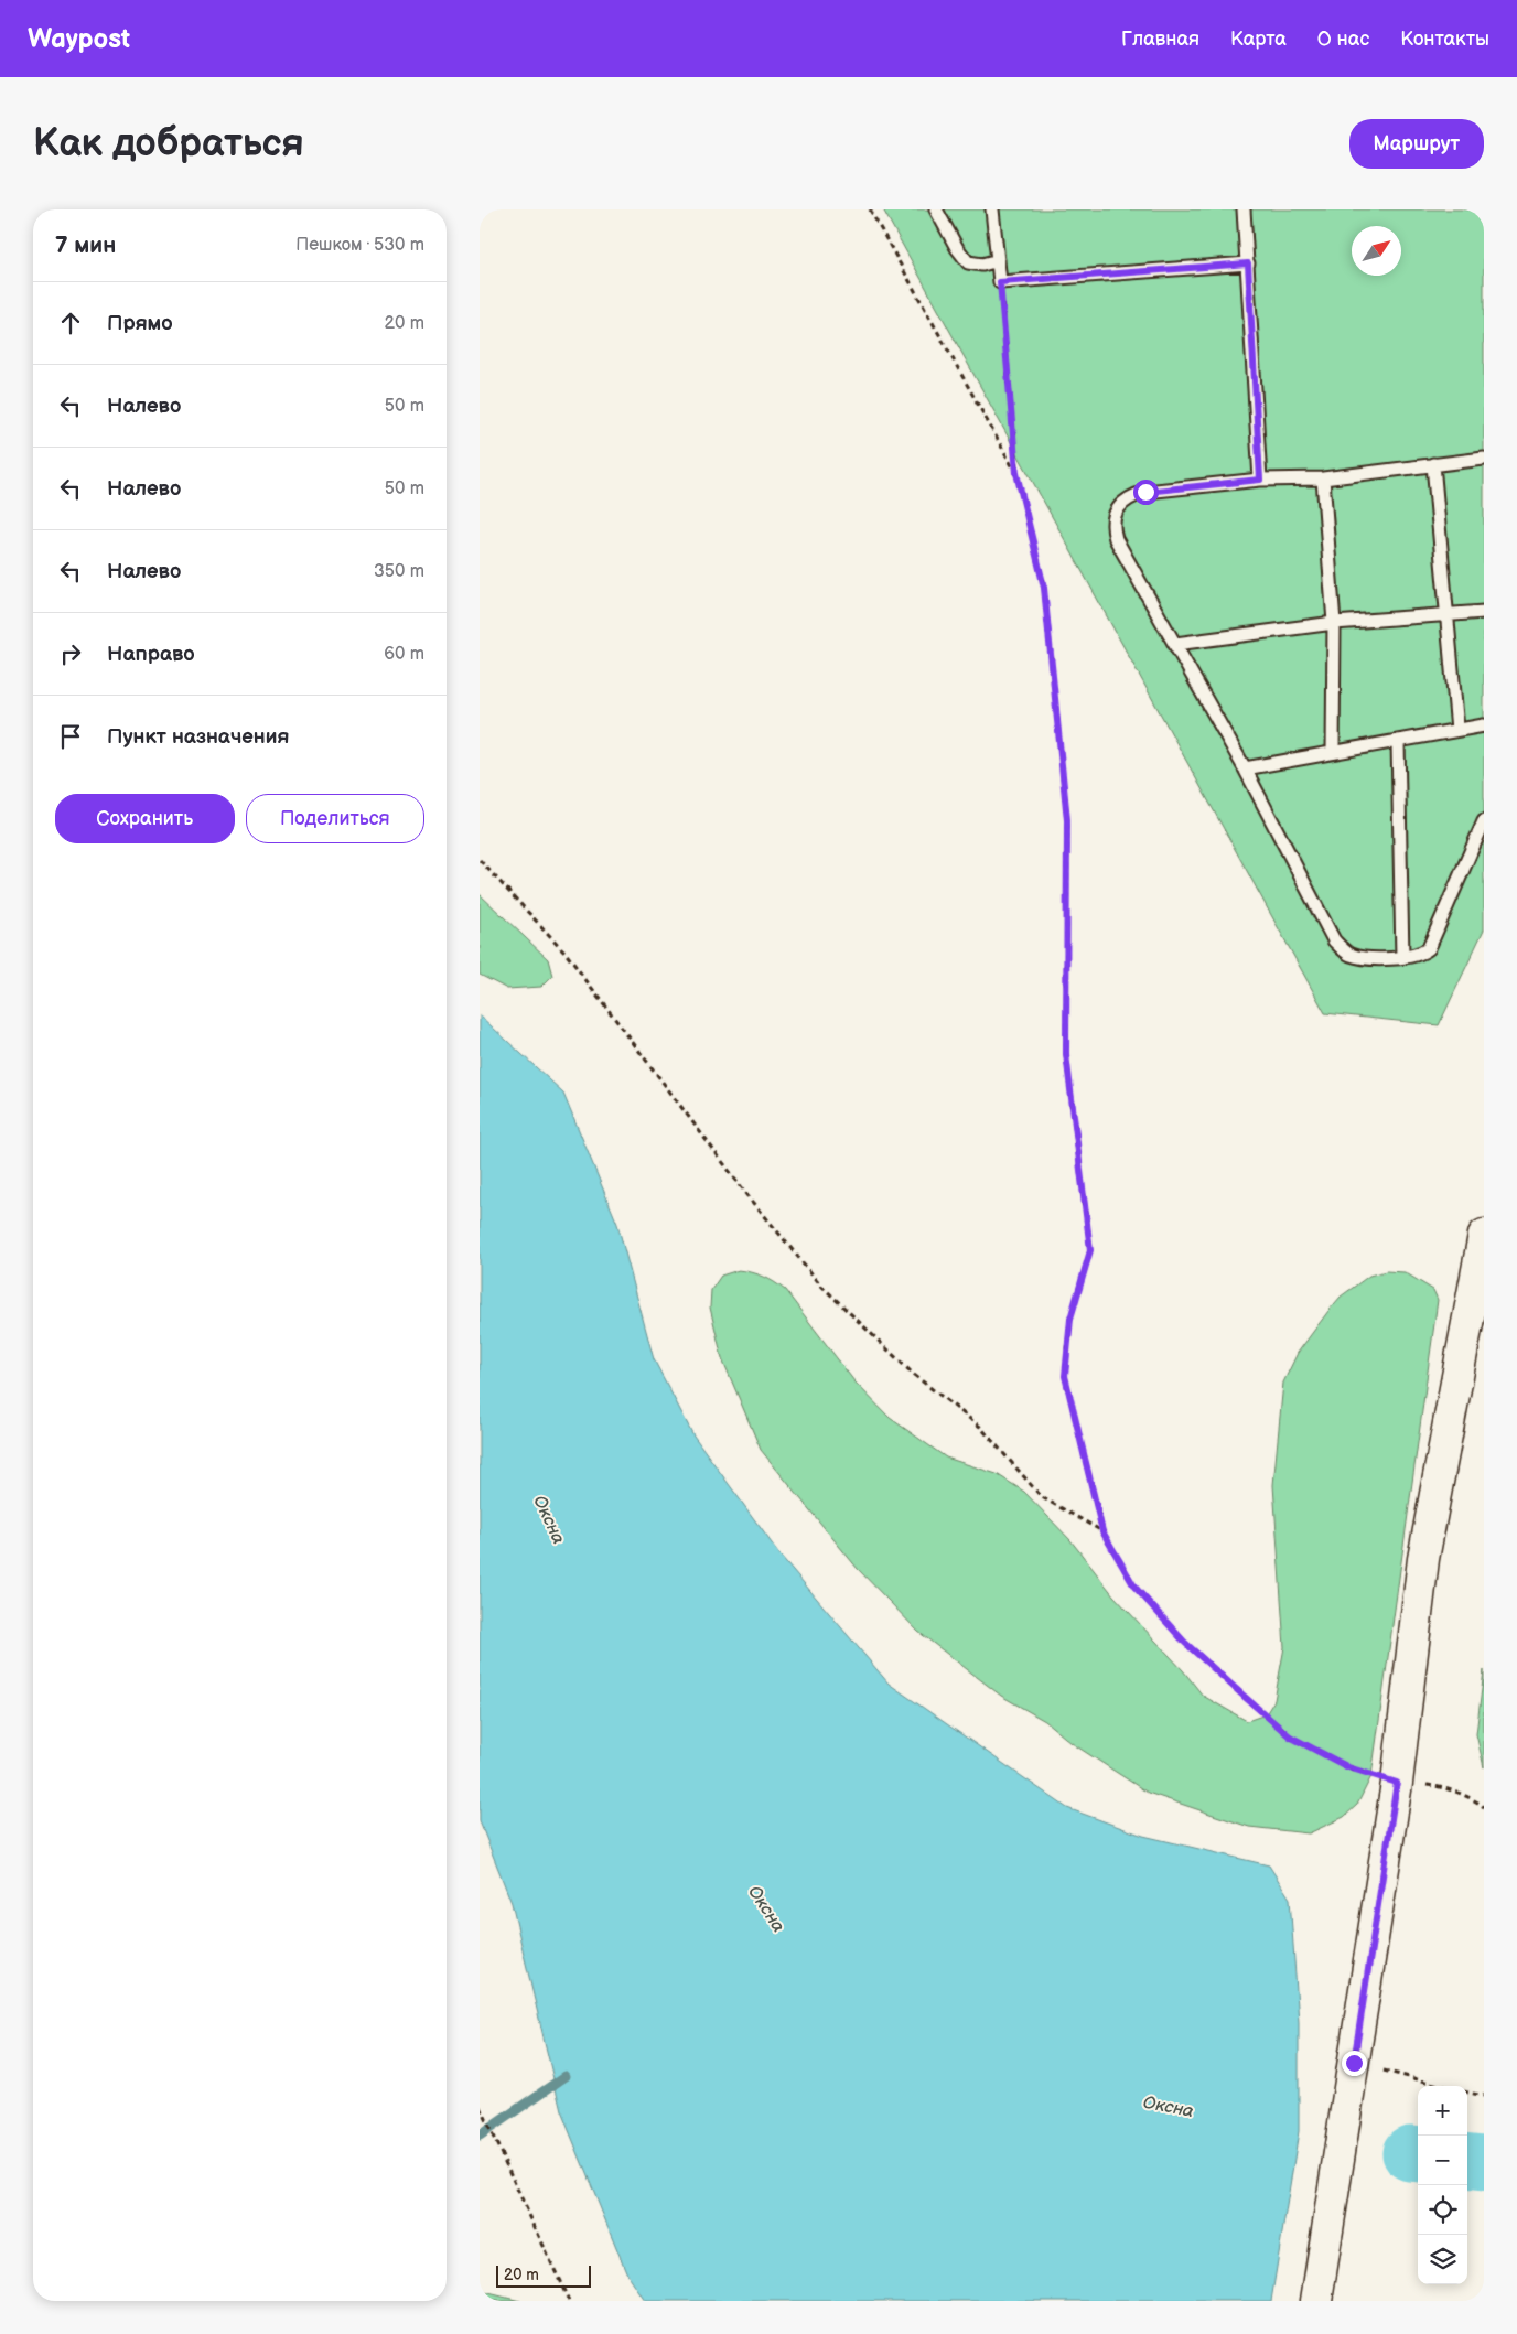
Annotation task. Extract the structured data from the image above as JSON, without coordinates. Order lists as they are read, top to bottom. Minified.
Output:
{"water":["Оксна"],"scale_bar":"20 m","north":"top right","page":{"header":"Waypost","nav":["Главная","Карта","О нас","Контакты"],"buttons":["Маршрут",["Сохранить","Поделиться"]],"title":"Как добраться","heading":["7 мин","Пешком · 530 m"],"list":[["Прямо","20 m"],["Налево","50 m"],["Налево","50 m"],["Налево","350 m"],["Направо","60 m"],"Пункт назначения"],"map_buttons":["+","−"],"scale":"20 m"}}
